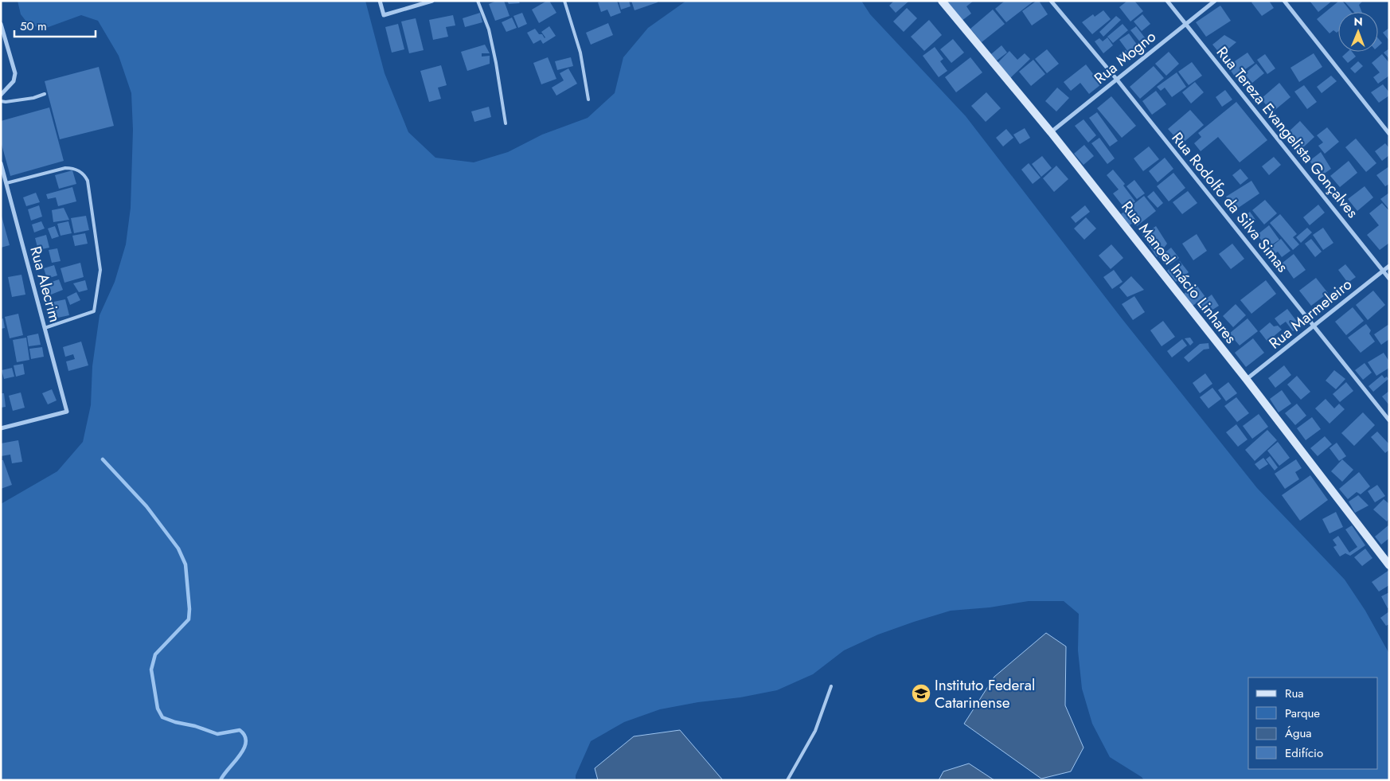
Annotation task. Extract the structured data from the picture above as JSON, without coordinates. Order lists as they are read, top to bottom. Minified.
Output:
{"streets":{"main road":["Rua Manoel Inácio Linhares"],"street":["Rua Mogno","Rua Tereza Evangelista Gonçalves","Rua Rodolfo da Silva Simas","Rua Alecrim","Rua Marmeleiro"]},"crossings":[["Rua Mogno","Rua Tereza Evangelista Gonçalves"],["Rua Mogno","Rua Rodolfo da Silva Simas"],["Rua Mogno","Rua Manoel Inácio Linhares"],["Rua Tereza Evangelista Gonçalves","Rua Marmeleiro"],["Rua Rodolfo da Silva Simas","Rua Marmeleiro"],["Rua Manoel Inácio Linhares","Rua Marmeleiro"]],"places":{"school or university":["Instituto Federal Catarinense"]},"legend":["Rua","Parque","Água","Edifício"],"scale_bar":"50 m","north":"top"}
